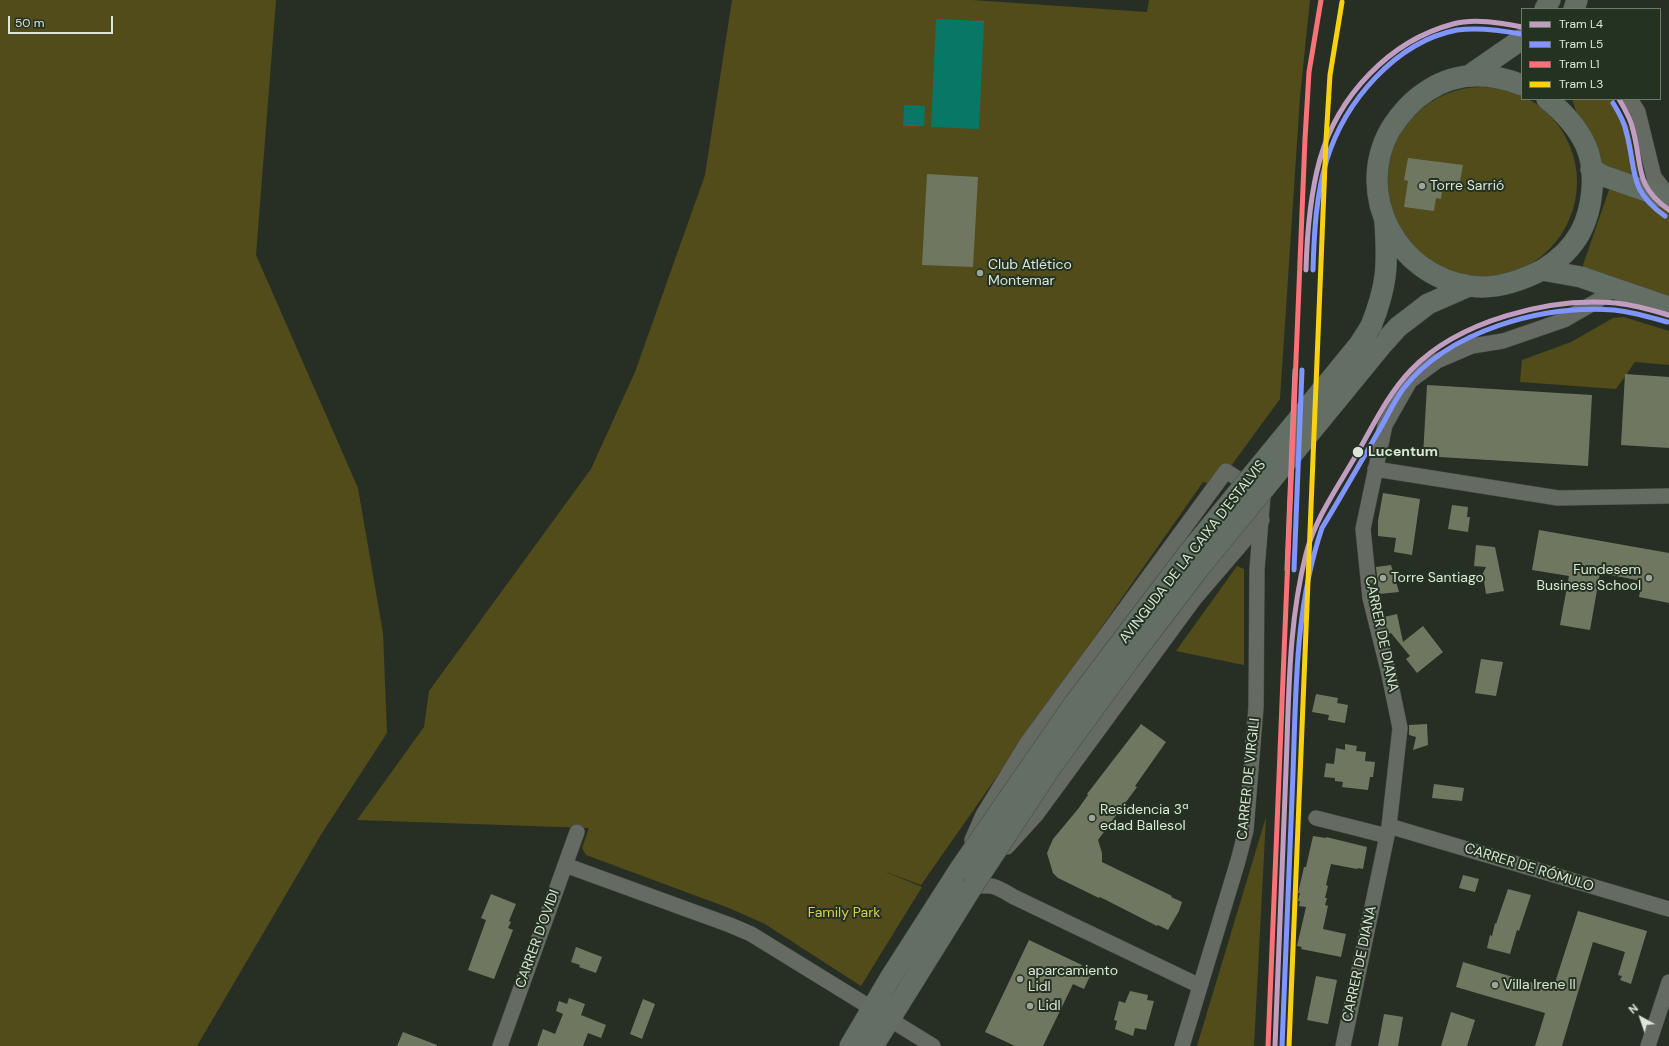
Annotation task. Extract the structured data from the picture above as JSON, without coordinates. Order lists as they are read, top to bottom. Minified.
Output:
{"streets":{"main road":["AVINGUDA DE LA CAIXA D'ESTALVIS"],"street":["CARRER DE DIANA","CARRER DE VIRGILI","CARRER DE RÓMULO","CARRER D'OVIDI"]},"crossings":[["AVINGUDA DE LA CAIXA D'ESTALVIS","CARRER DE VIRGILI"],["CARRER DE DIANA","CARRER DE RÓMULO"]],"parks":["Family Park"],"places":["Torre Sarrió","Club Atlético Montemar","Lucentum","Torre Santiago","Fundesem Business School","Residencia 3ª edad Ballesol","aparcamiento Lidl","Villa Irene II","Lidl"],"lines":["tram line L1","tram line L3","tram line L4","tram line L5"],"legend":["Tram L4","Tram L5","Tram L1","Tram L3"],"scale_bar":"50 m","north":"top left"}
